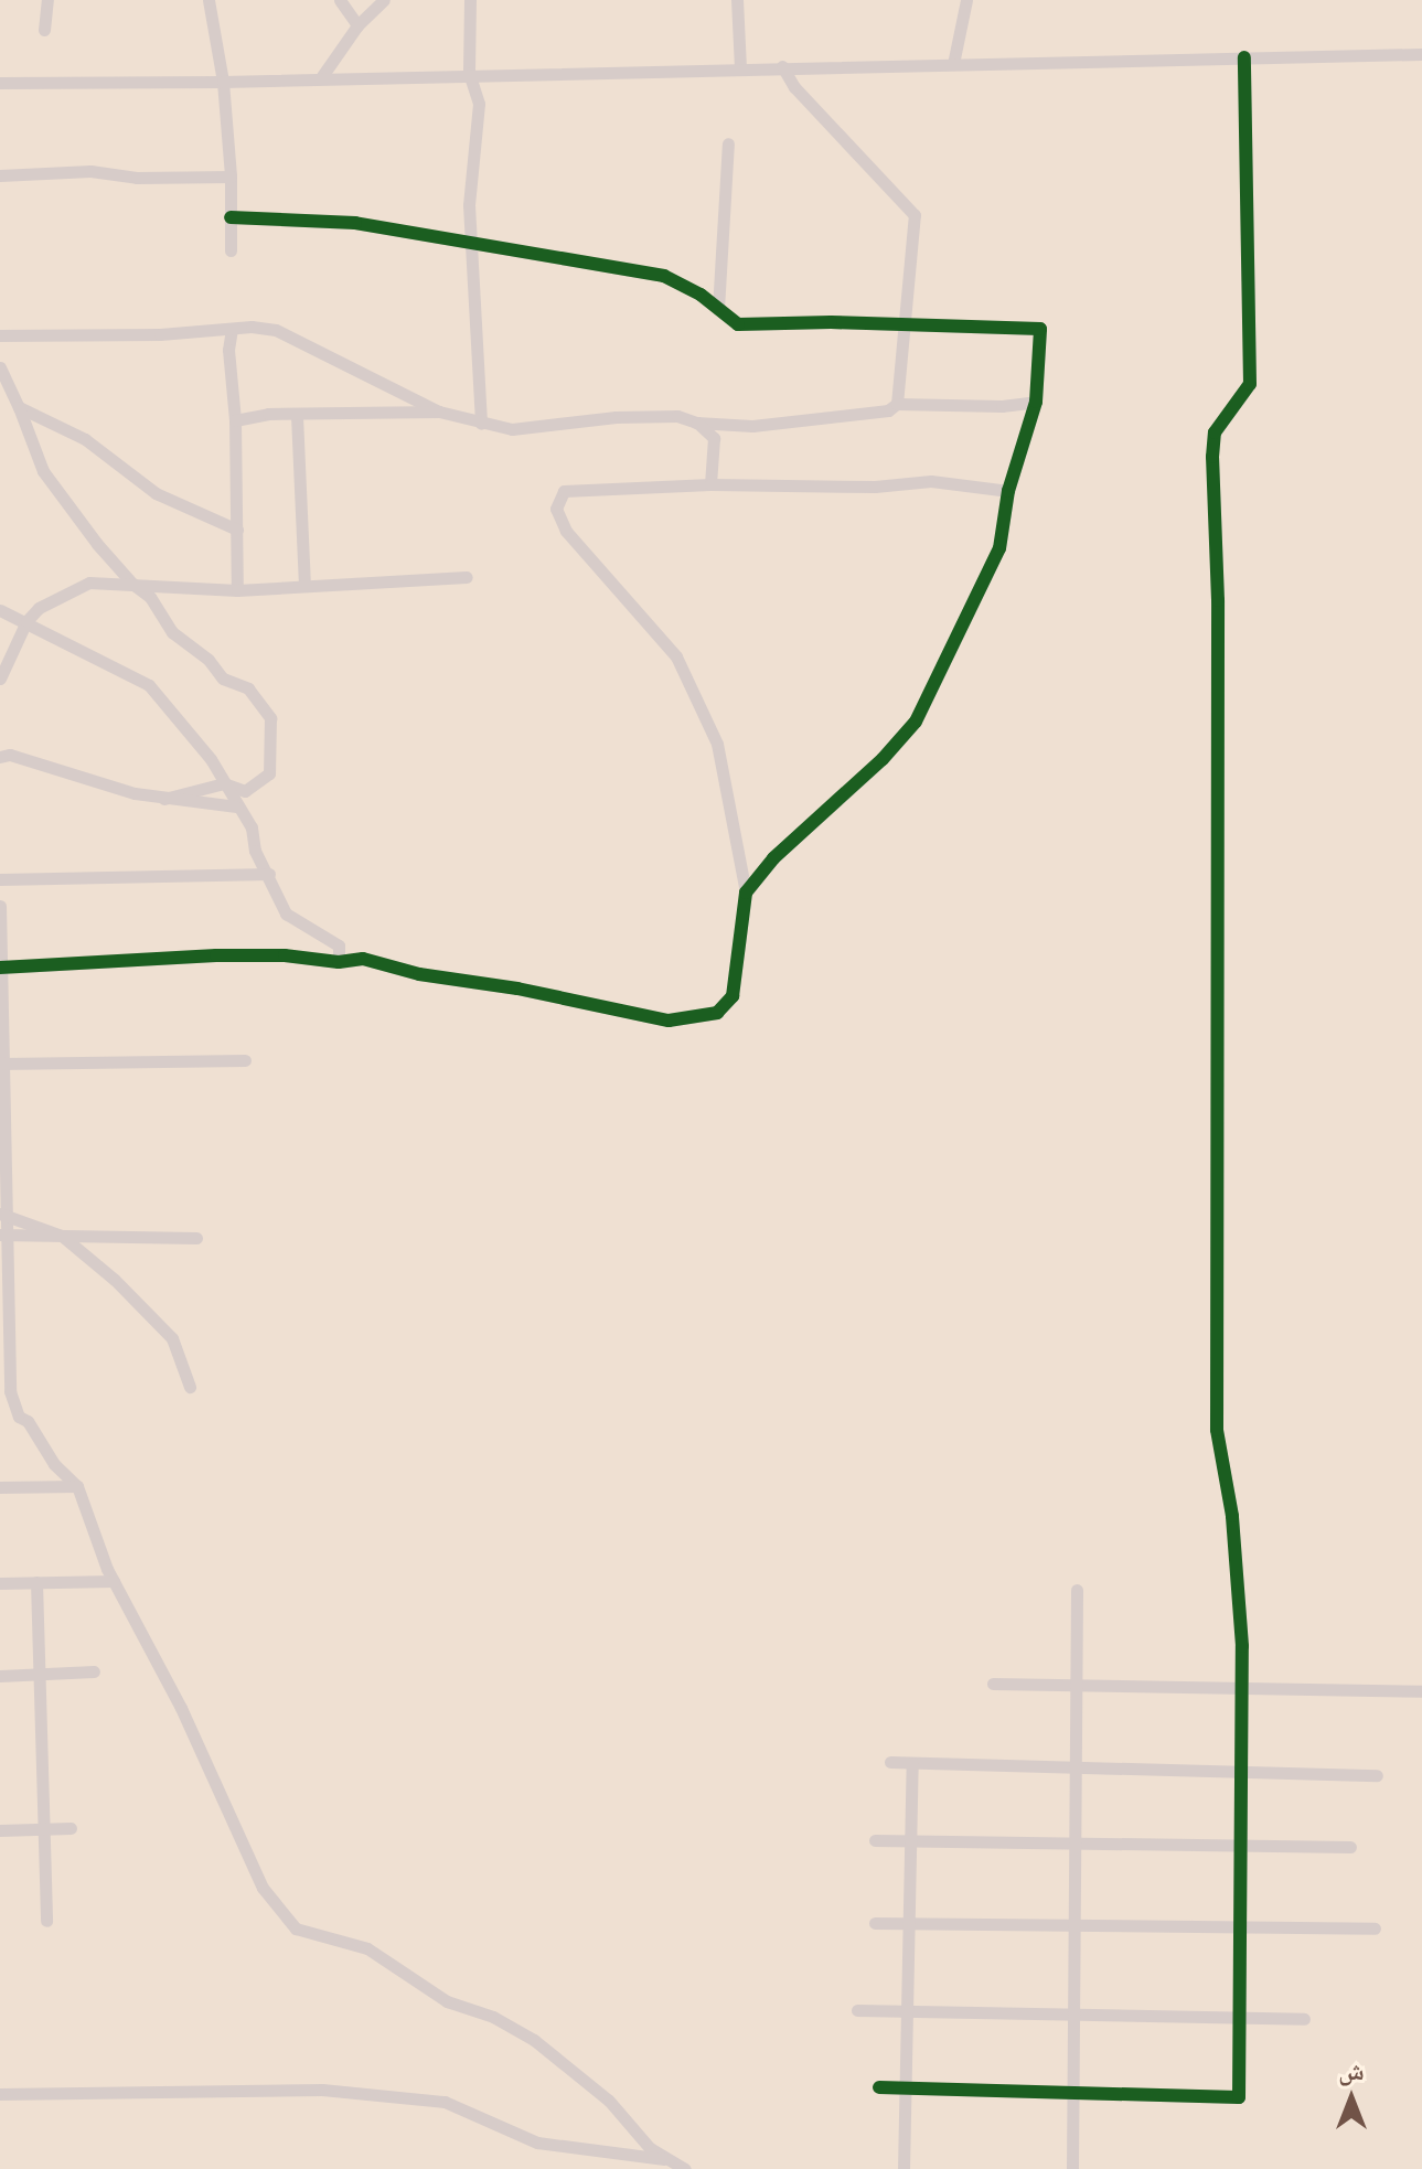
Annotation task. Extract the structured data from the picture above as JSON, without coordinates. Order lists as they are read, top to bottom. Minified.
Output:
{"north":"top"}
